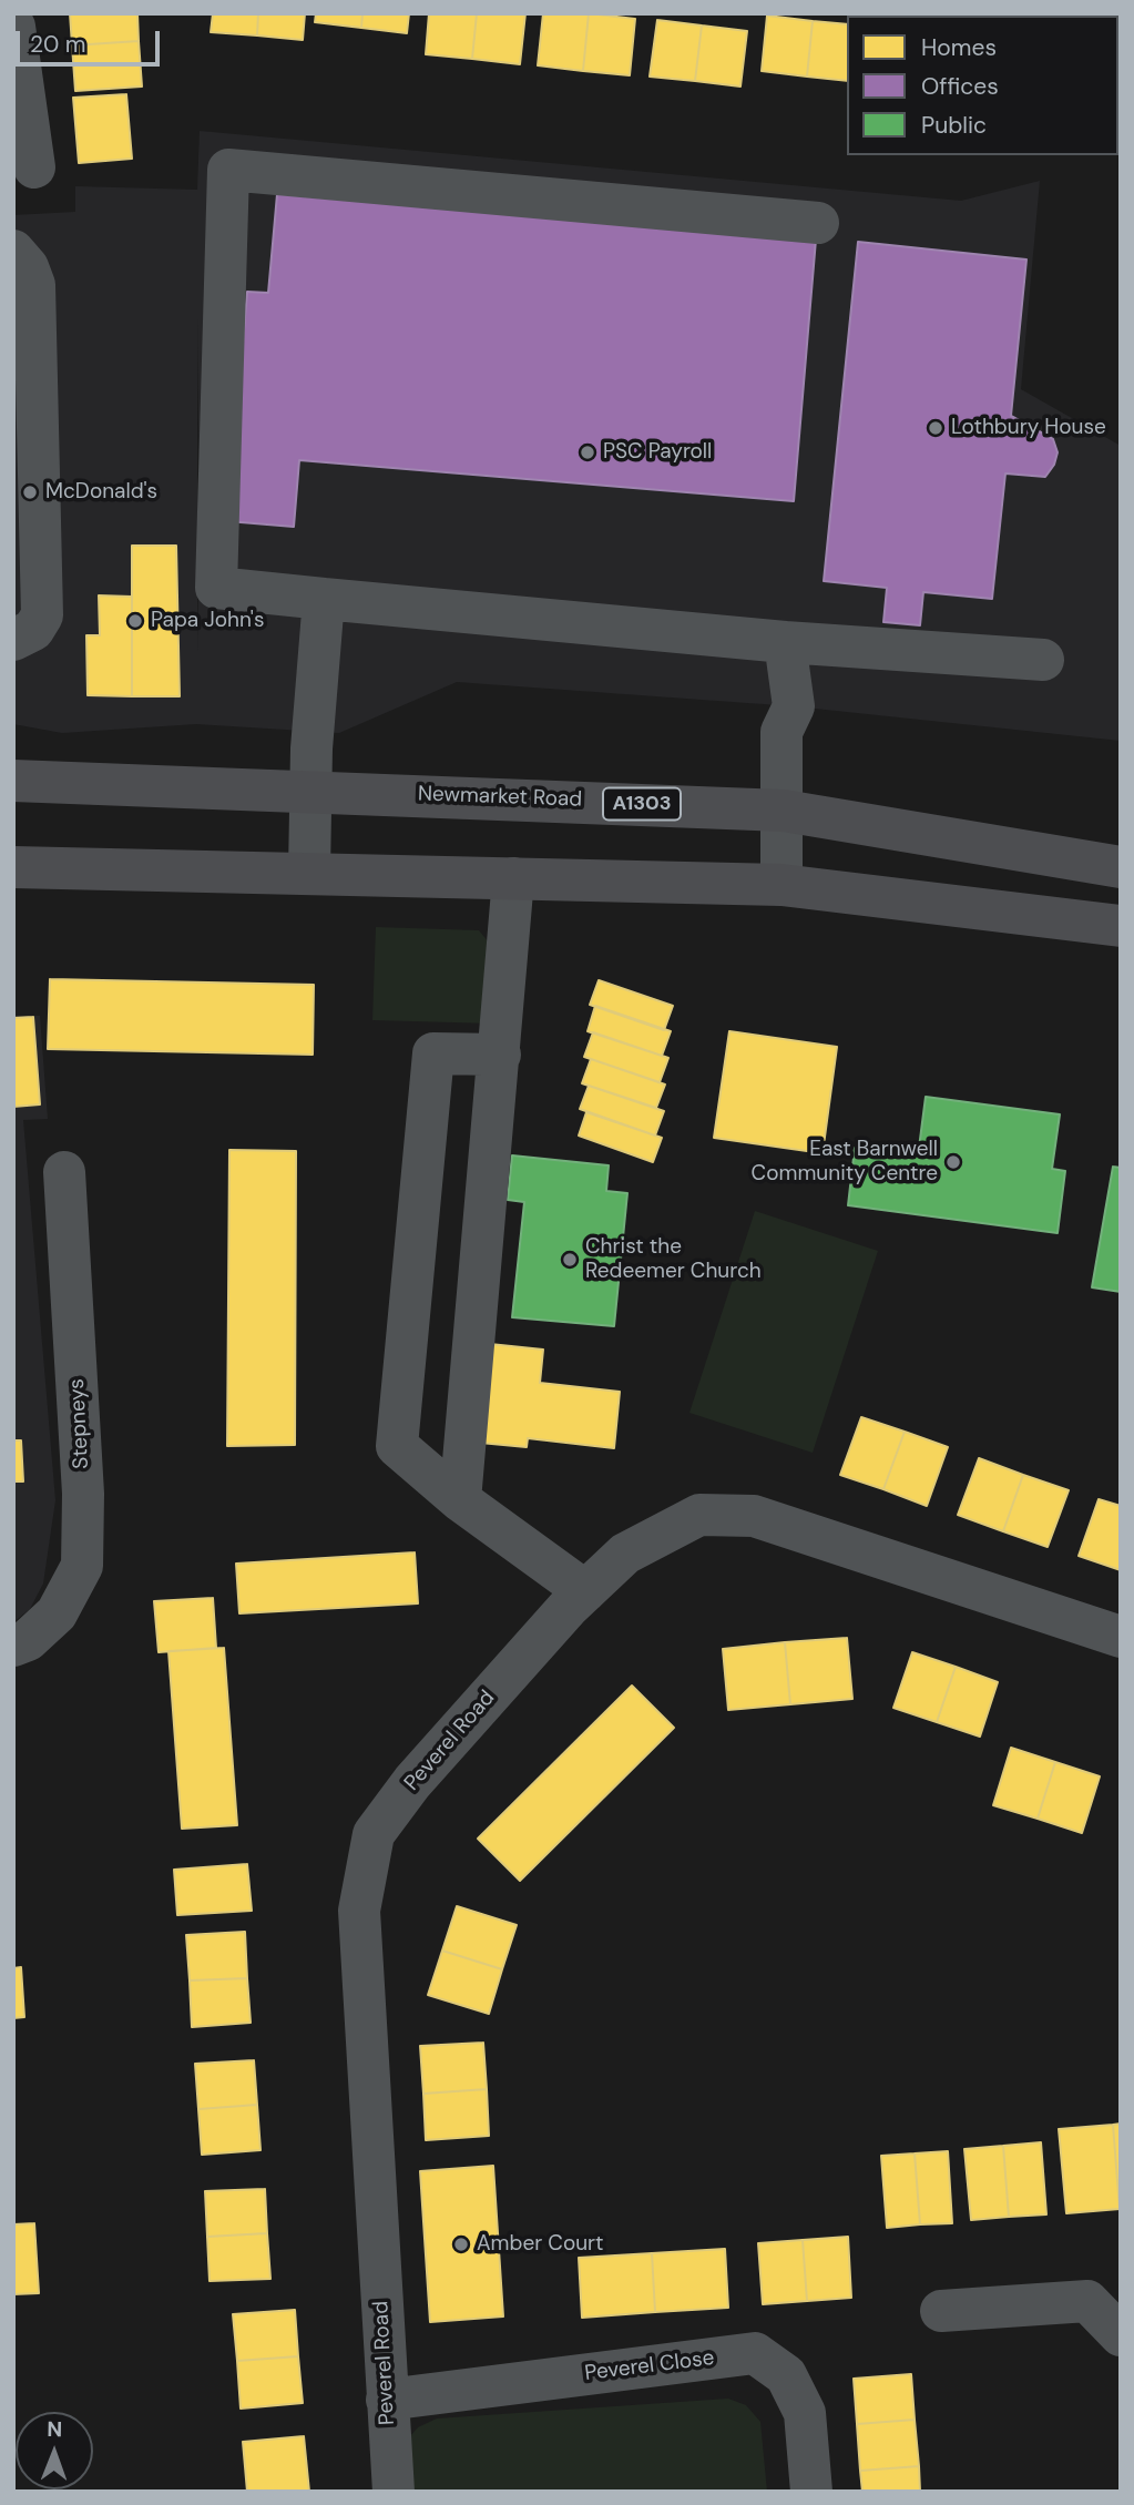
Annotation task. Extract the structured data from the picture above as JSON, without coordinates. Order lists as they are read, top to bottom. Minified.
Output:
{"streets":{"main road":["Newmarket Road","A1303"],"street":["Stepneys","Peverel Road","Peverel Close"]},"crossings":[["Peverel Road","Peverel Close"]],"places":["Lothbury House","PSC Payroll","McDonald's","Papa John's","East Barnwell Community Centre","Christ the Redeemer Church","Amber Court"],"legend":["Homes","Offices","Public"],"scale_bar":"20 m","north":"top"}
